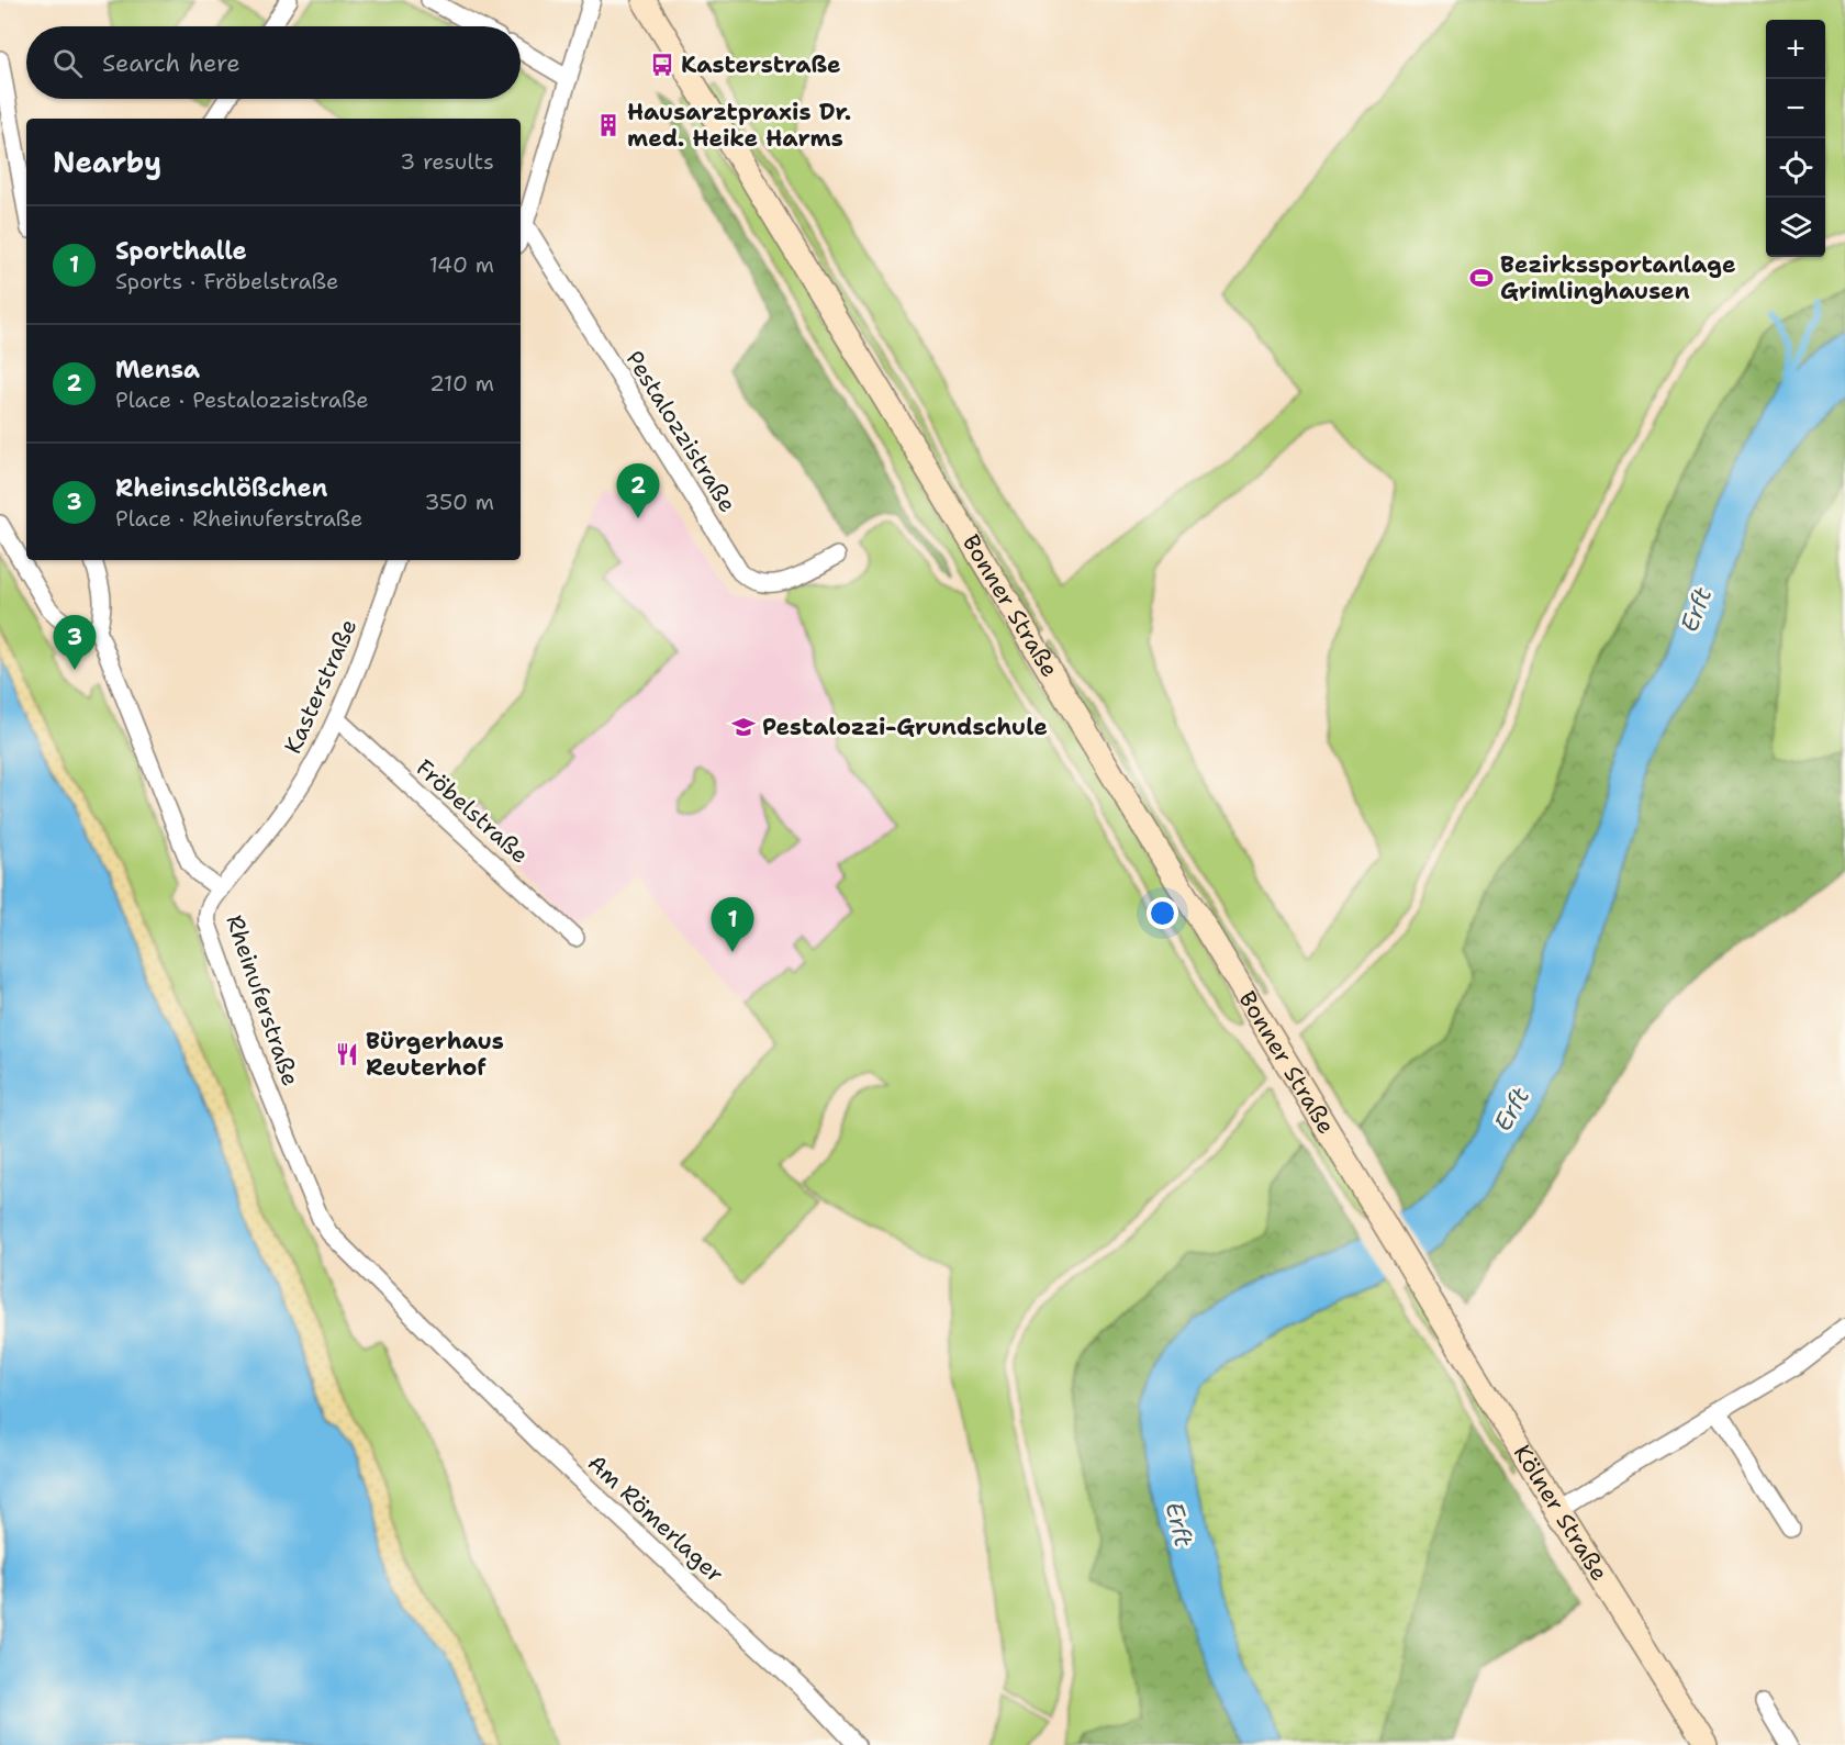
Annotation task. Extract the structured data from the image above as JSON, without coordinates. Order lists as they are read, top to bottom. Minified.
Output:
{"streets":{"main road":["Bonner Straße","Kölner Straße"],"street":["Pestalozzistraße","Kasterstraße","Fröbelstraße","Rheinuferstraße","Am Römerlager"]},"crossings":[["Bonner Straße","Kölner Straße"],["Kasterstraße","Fröbelstraße"],["Kasterstraße","Rheinuferstraße"],["Rheinuferstraße","Am Römerlager"]],"water":["Erft"],"places":{"bus stop":["Kasterstraße"],"building":["Hausarztpraxis Dr. med. Heike Harms"],"sports":["Bezirkssportanlage Grimlinghausen"],"school or university":["Pestalozzi-Grundschule"],"restaurant":["Bürgerhaus Reuterhof"]},"page":{"map_buttons":["+","−"],"search":"Search here","heading":["Nearby","3 results"],"list":[{"mark":"1","name":"Sporthalle","note":"Sports · Fröbelstraße","value":"140 m"},{"mark":"2","name":"Mensa","note":"Place · Pestalozzistraße","value":"210 m"},{"mark":"3","name":"Rheinschlößchen","note":"Place · Rheinuferstraße","value":"350 m"}],"pins":["2","3","1"]}}
